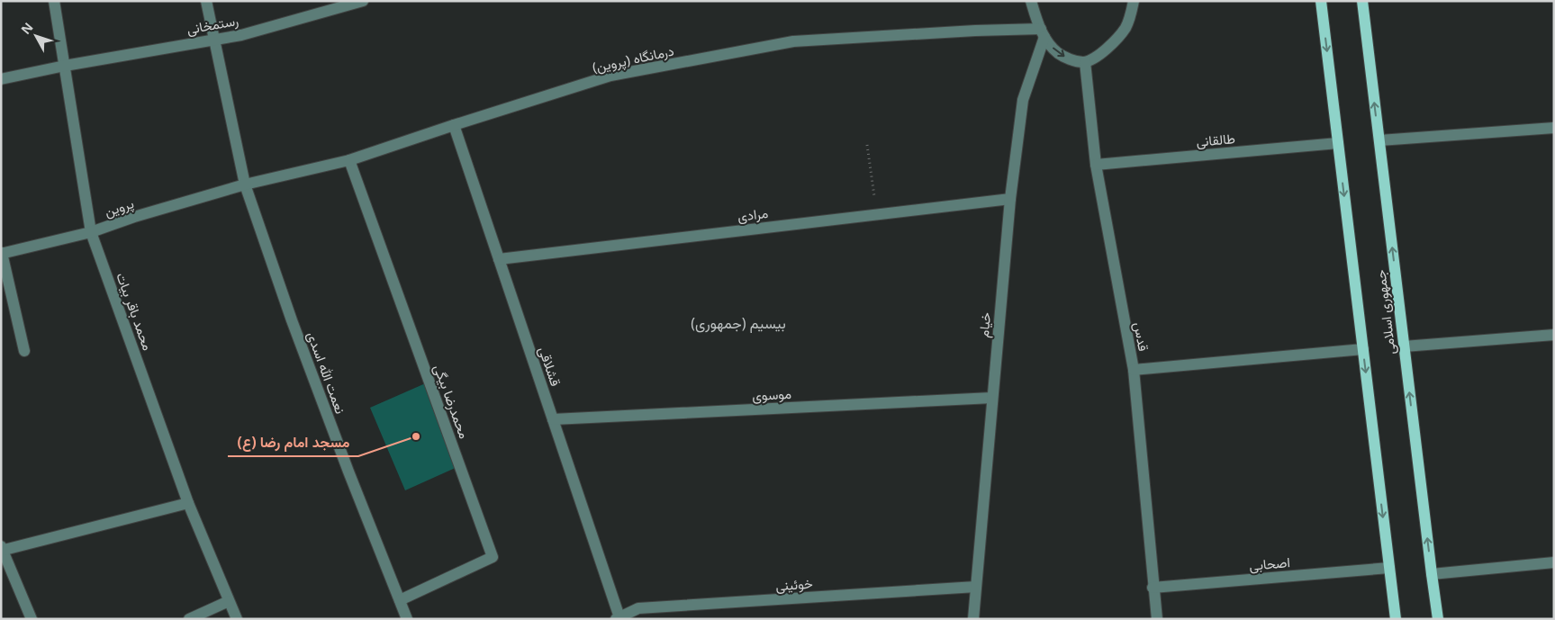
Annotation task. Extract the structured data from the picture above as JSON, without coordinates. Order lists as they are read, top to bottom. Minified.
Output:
{"streets":{"main road":["جمهوری اسلامی"],"street":["رستمخانی","درمانگاه (پروین)","طالقانی","پروین","مرادی","محمد باقر بیات","خیام","قدس","قشلاقی","نعمت الله اسدی","موسوی","محمدرضا بیگی","اصحابی","خوئینی"]},"crossings":[["رستمخانی","محمد باقر بیات"],["رستمخانی","نعمت الله اسدی"],["درمانگاه (پروین)","پروین"],["درمانگاه (پروین)","خیام"],["درمانگاه (پروین)","قشلاقی"],["درمانگاه (پروین)","نعمت الله اسدی"],["درمانگاه (پروین)","محمدرضا بیگی"],["طالقانی","جمهوری اسلامی"],["طالقانی","قدس"],["پروین","محمد باقر بیات"],["پروین","نعمت الله اسدی"],["مرادی","خیام"],["مرادی","قشلاقی"],["جمهوری اسلامی","اصحابی"],["خیام","موسوی"],["خیام","خوئینی"],["قدس","اصحابی"],["قشلاقی","موسوی"],["قشلاقی","خوئینی"],["نعمت الله اسدی","محمدرضا بیگی"]],"districts":["(بیسیم (جمهوری"],"places":["مسجد امام رضا (ع)"],"north":"top left"}
